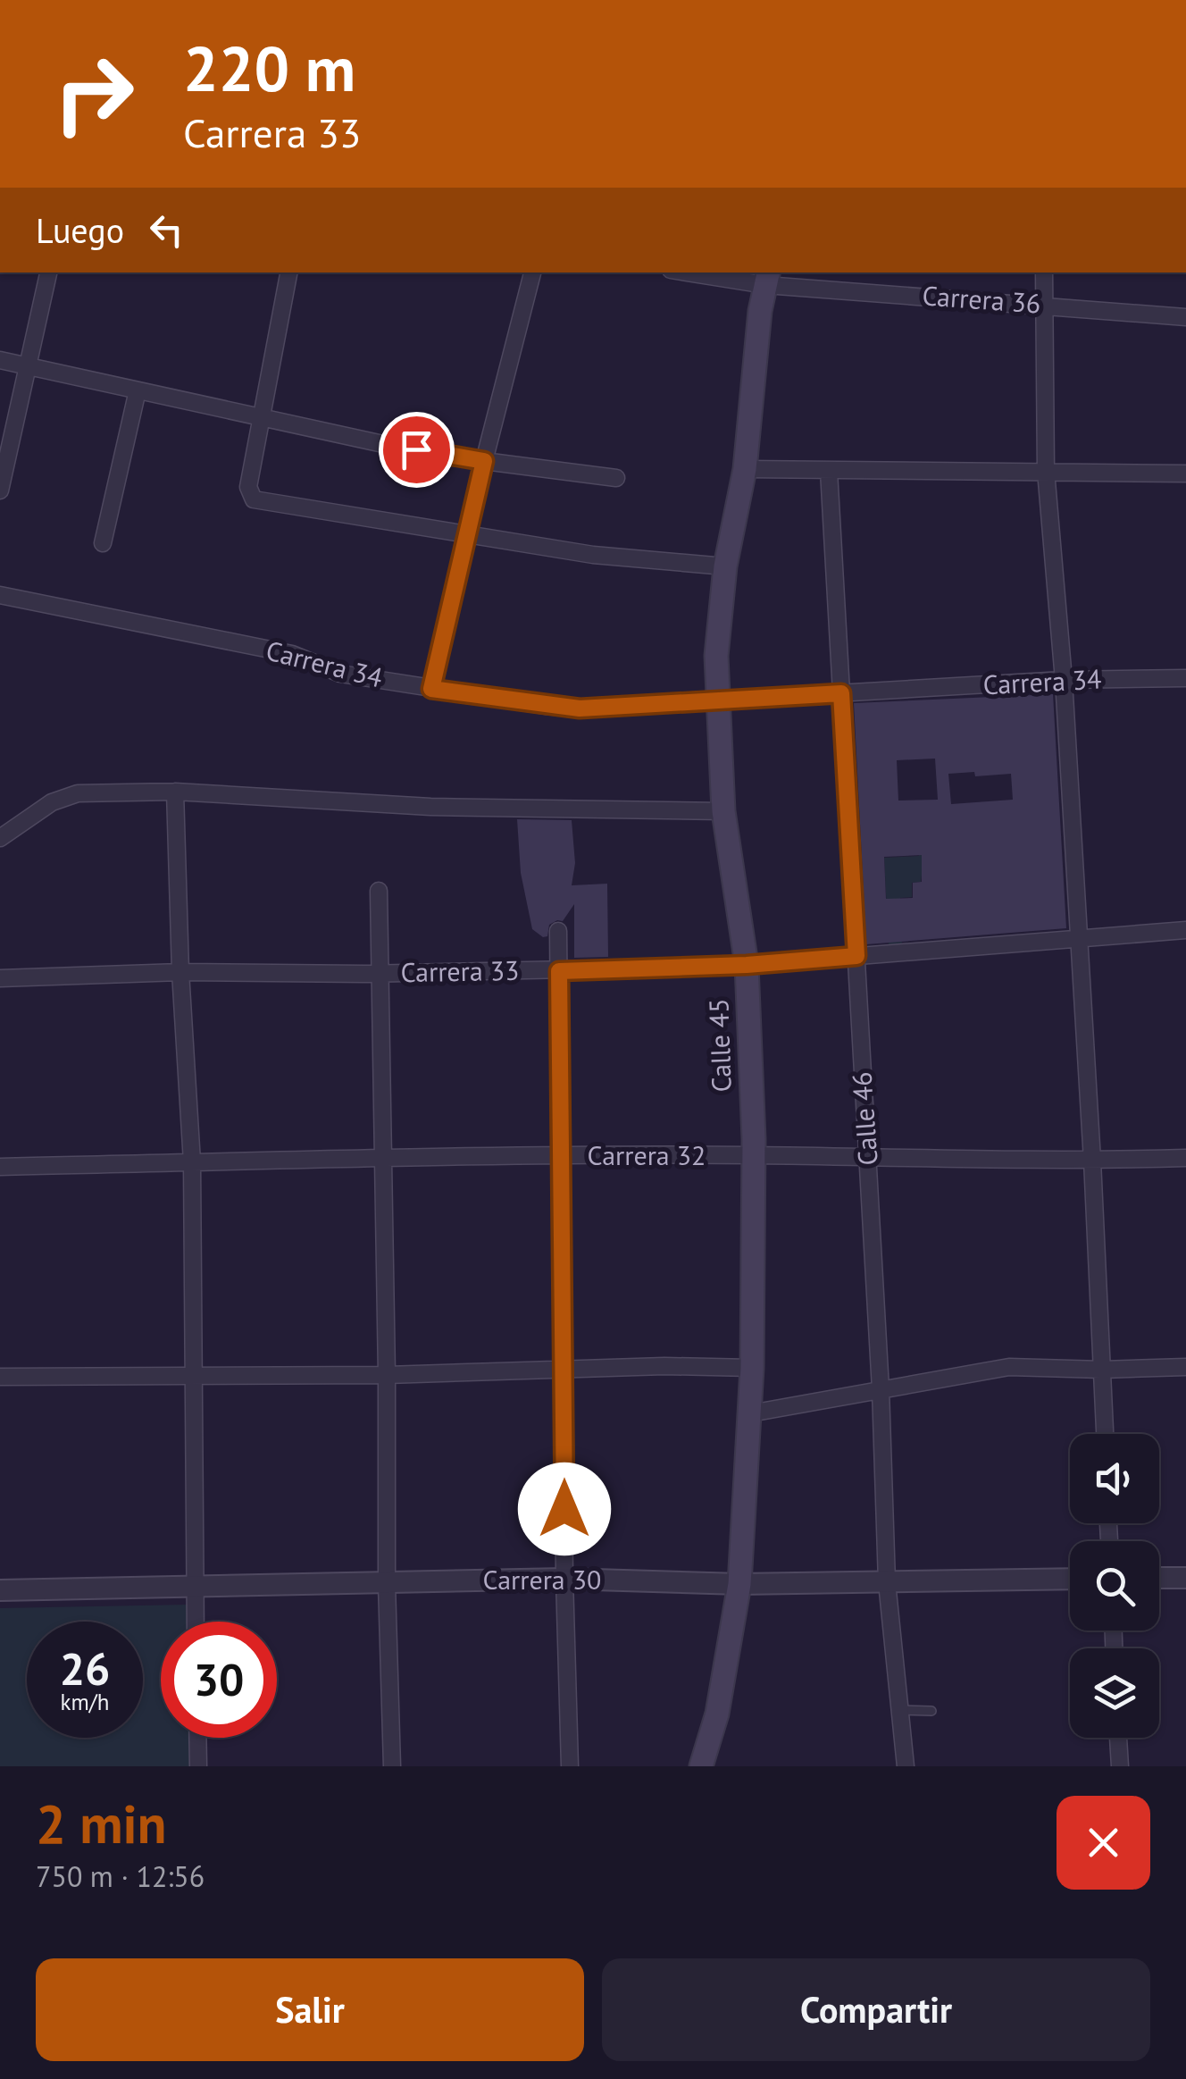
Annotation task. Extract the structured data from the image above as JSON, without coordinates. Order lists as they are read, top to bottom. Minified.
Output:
{"streets":{"main road":["Calle 45"],"street":["Carrera 36","Carrera 34","Carrera 33","Calle 46","Carrera 32","Carrera 30"]},"crossings":[["Carrera 36","Calle 45"],["Carrera 34","Calle 45"],["Carrera 34","Calle 46"],["Carrera 33","Calle 45"],["Carrera 33","Calle 46"],["Calle 45","Carrera 32"],["Calle 45","Carrera 30"],["Calle 46","Carrera 32"],["Calle 46","Carrera 30"]],"page":{"turn":["220 m","Carrera 33"],"then":"Luego","speed":"26 km/h","limit":"30","heading":["2 min","750 m · 12:56"],"buttons":["Salir","Compartir"]}}
